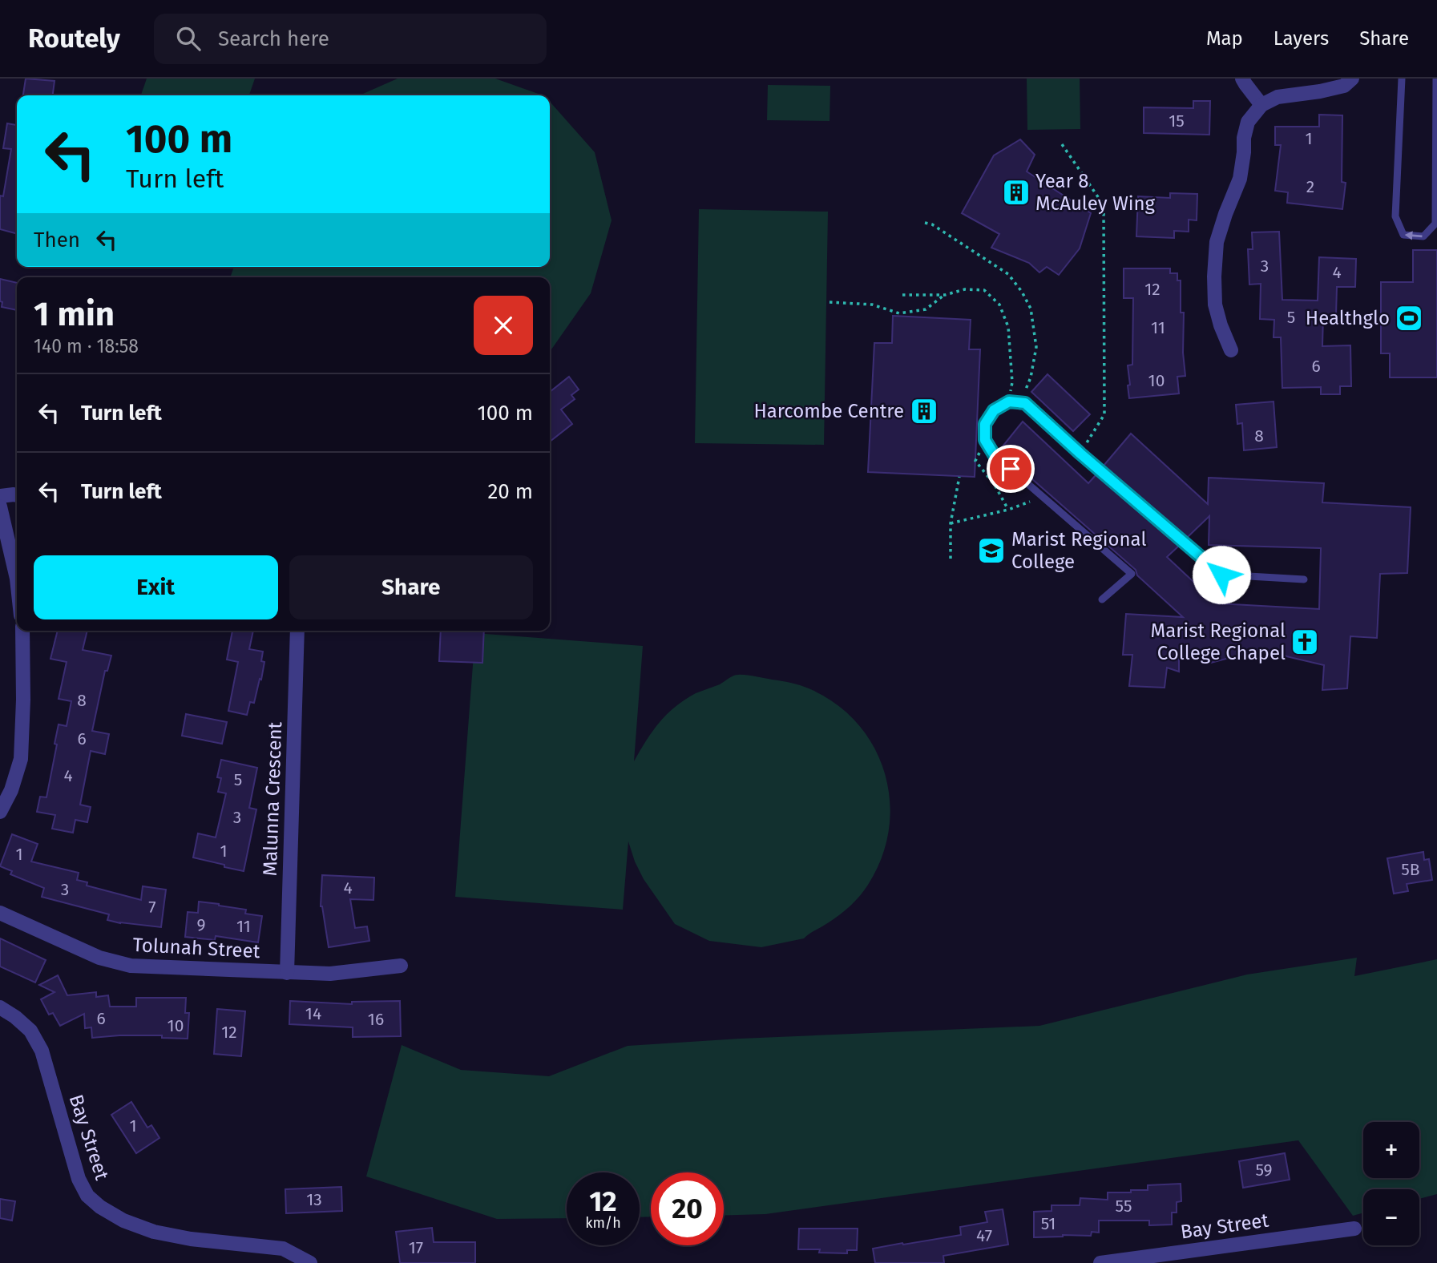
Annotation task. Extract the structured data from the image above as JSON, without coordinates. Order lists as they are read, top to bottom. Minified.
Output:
{"streets":{"street":["Malunna Crescent","Tolunah Street","Bay Street"]},"crossings":[["Malunna Crescent","Tolunah Street"]],"places":{"building":["Year 8 McAuley Wing","Harcombe Centre"],"sports":["Healthglo"],"school or university":["Marist Regional College"],"church":["Marist Regional College Chapel"]},"house_numbers":["15","1","2","3","4","12","5","11","6","10","8","8","6","4","5","3","1","1","5B","4","3","7","9","11","14","6","16","10","12","1","59","13","55","51","47","17"],"page":{"header":"Routely","search":"Search here","nav":["Map","Layers","Share"],"turn":["100 m","Turn left"],"then":"Then","heading":["1 min","140 m · 18:58"],"list":[{"name":"Turn left","value":"100 m"},{"name":"Turn left","value":"20 m"}],"buttons":["Exit","Share"],"map_buttons":["+","−"],"speed":"12 km/h","limit":"20"}}
